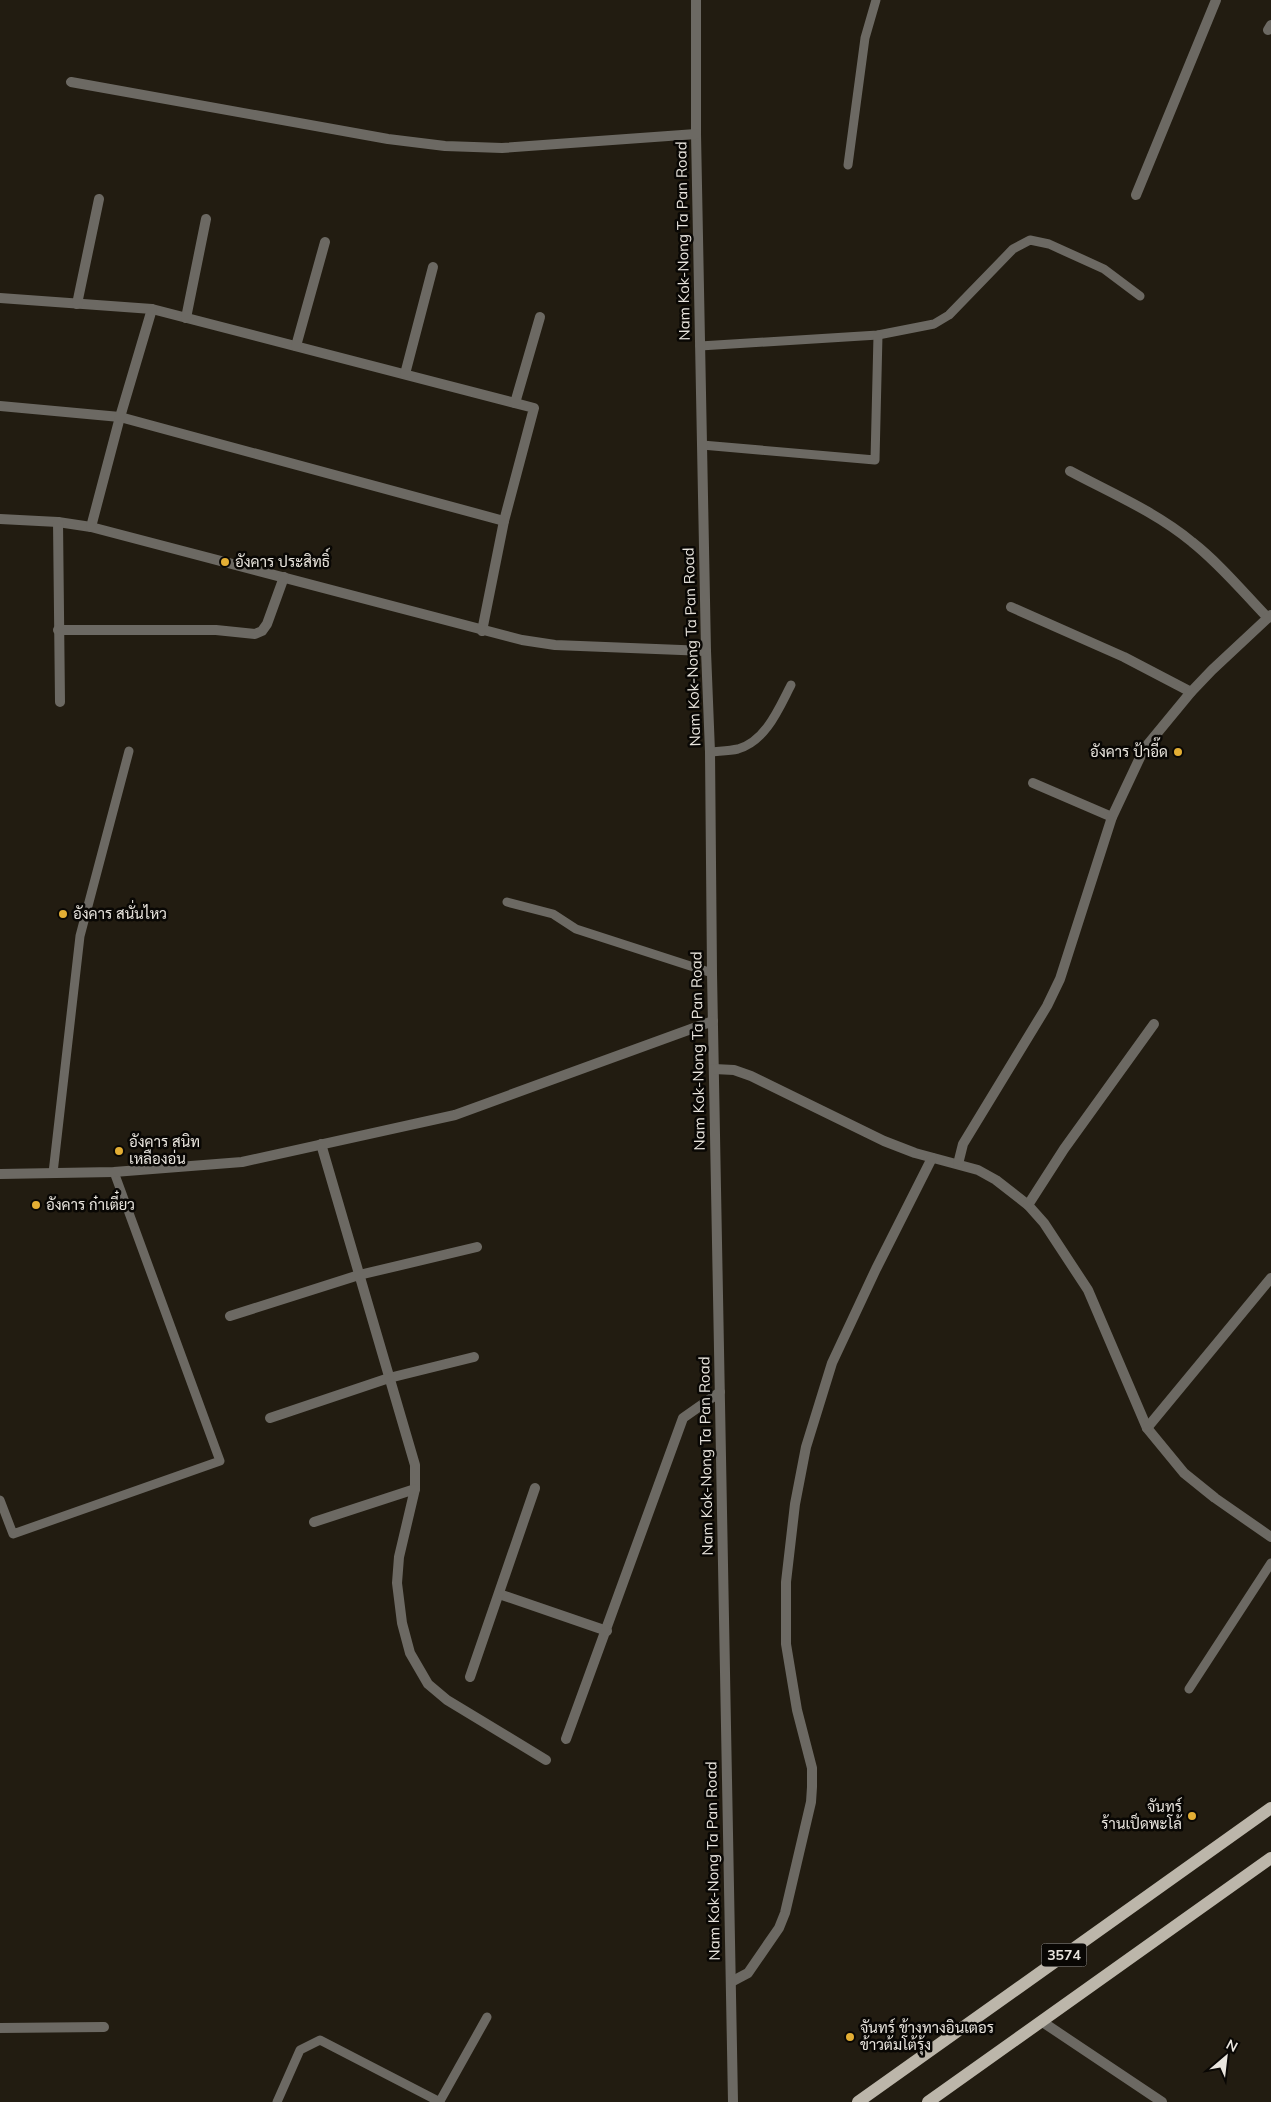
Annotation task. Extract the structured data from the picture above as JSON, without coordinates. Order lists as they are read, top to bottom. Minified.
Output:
{"streets":{"main road":["3574"],"street":["Nam Kok-Nong Ta Pan Road"]},"places":["อังคาร ประสิทธิ์","อังคาร ป้าอี๊ด","อังคาร สนั่นไหว","อังคาร สนิท เหลืองอ่น","อังคาร ก๋าเตี๋ยว","จันทร์ ร้านเป็ดพะโล้","จันทร์ ข้างทางอินเตอร ข้าวต้มโต้รุ้ง"],"north":"top right"}
